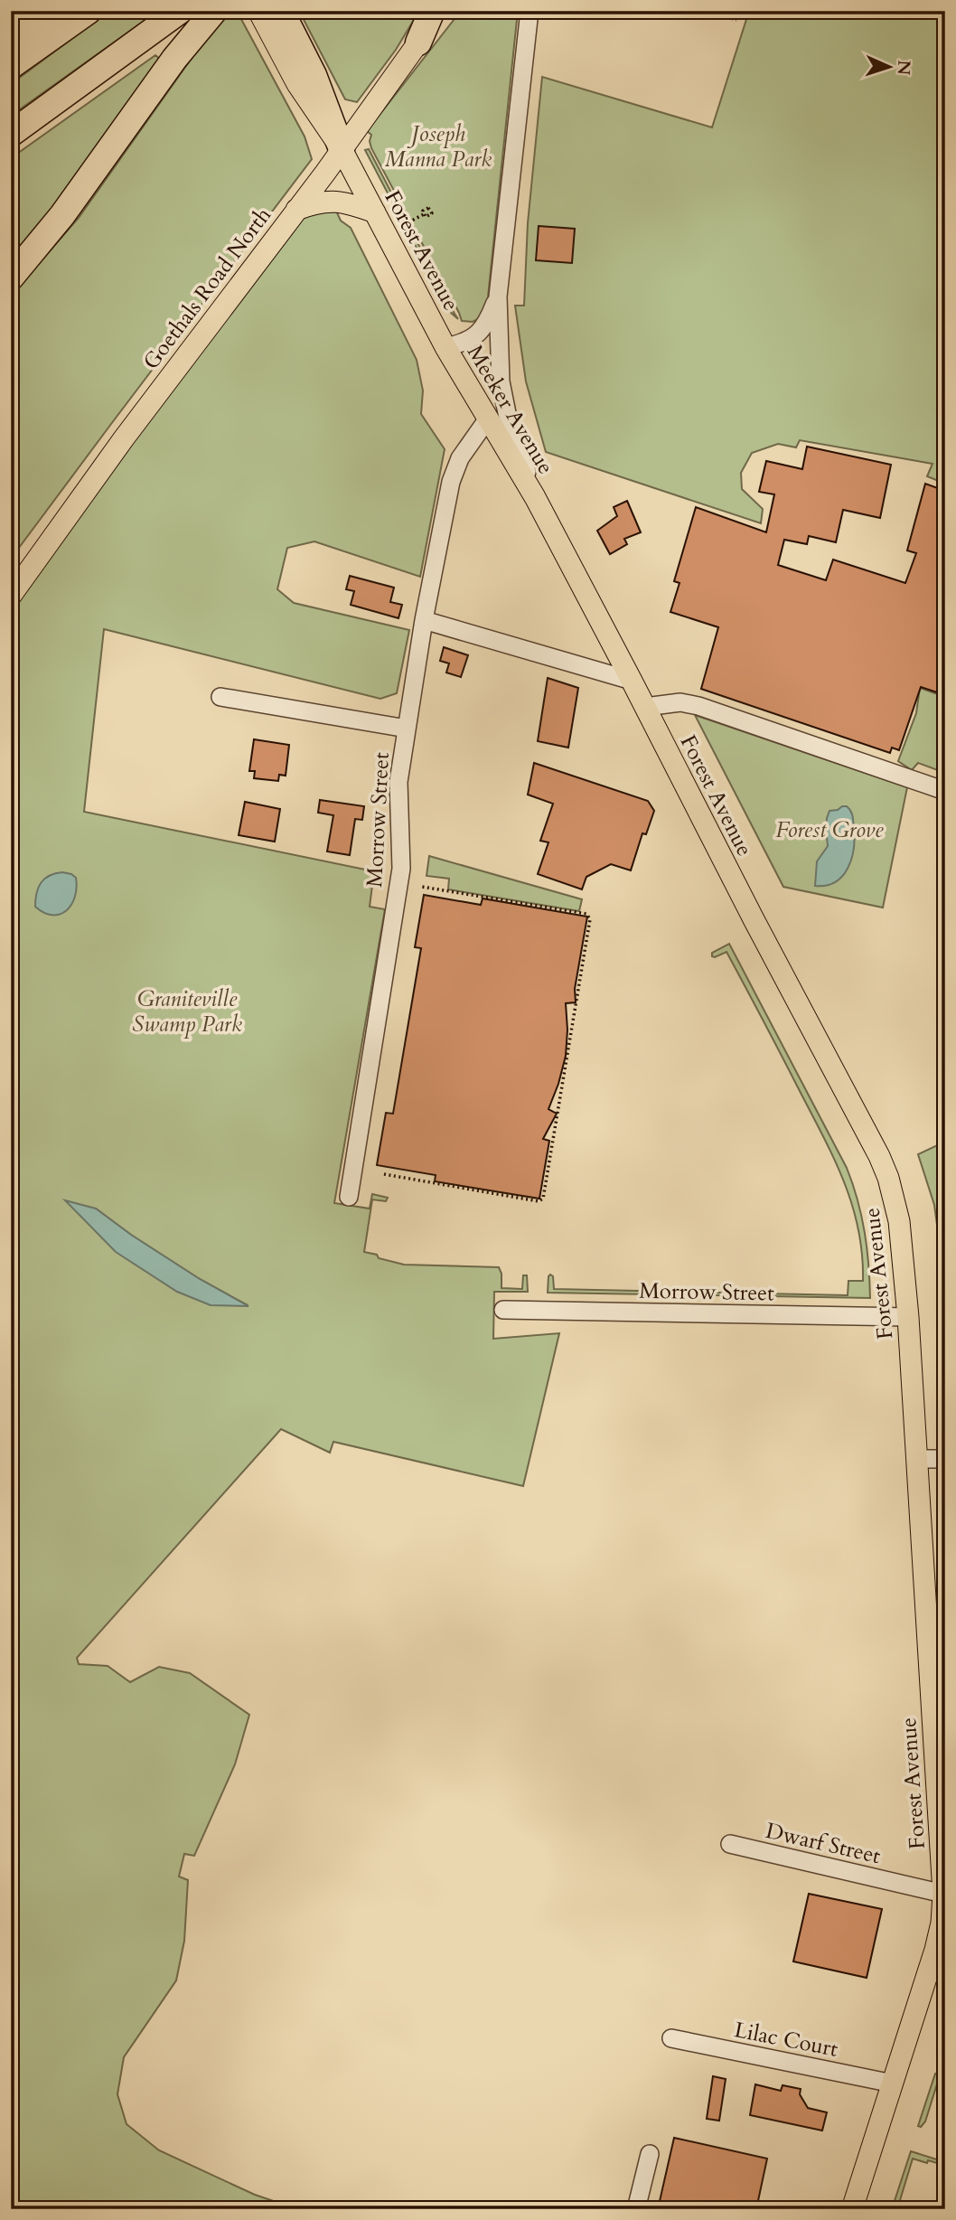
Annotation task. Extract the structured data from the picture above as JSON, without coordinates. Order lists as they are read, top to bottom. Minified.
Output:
{"streets":{"main road":["Forest Avenue","Goethals Road North","Meeker Avenue"],"street":["Morrow Street","Dwarf Street","Lilac Court"]},"crossings":[["Forest Avenue","Goethals Road North"],["Forest Avenue","Meeker Avenue"],["Forest Avenue","Morrow Street"],["Forest Avenue","Dwarf Street"],["Forest Avenue","Lilac Court"],["Meeker Avenue","Morrow Street"]],"parks":["Joseph Manna Park","Forest Grove","Graniteville Swamp Park"],"north":"right"}
